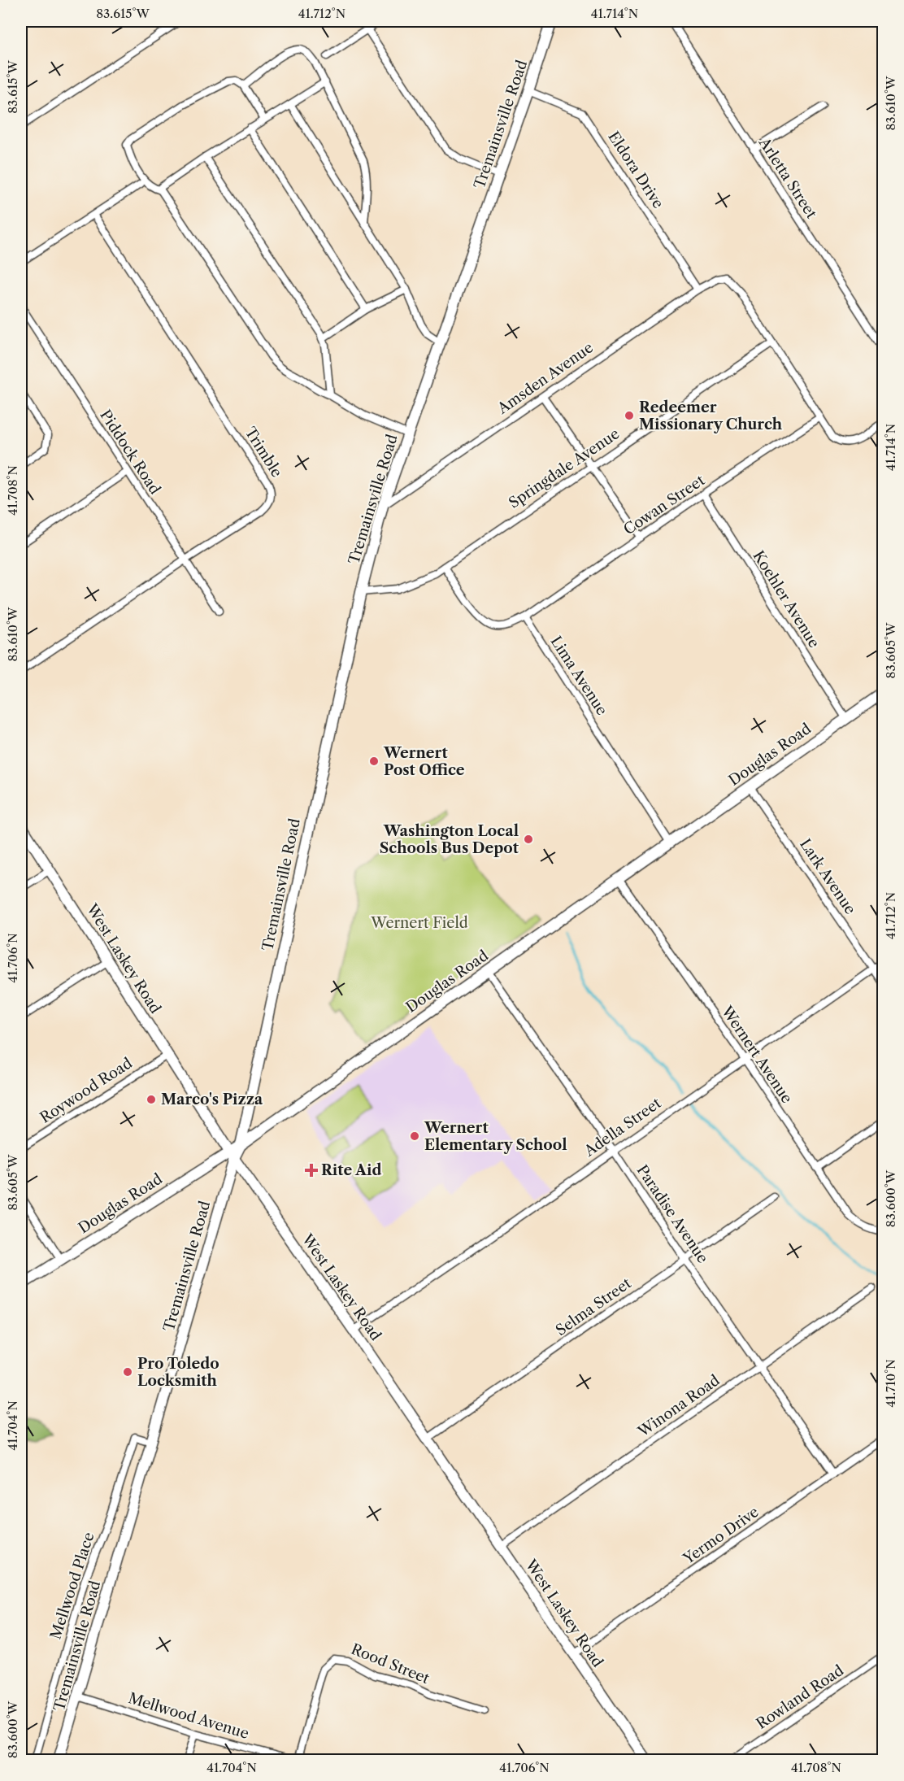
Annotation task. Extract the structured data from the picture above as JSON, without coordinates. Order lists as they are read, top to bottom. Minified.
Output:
{"streets":{"street":["Tremainsville Road","Eldora Drive","Arletta Street","Amsden Avenue","Piddock Road","Trimble","Springdale Avenue","Cowan Street","Koehler Avenue","Lima Avenue","Douglas Road","Lark Avenue","West Laskey Road","Wernert Avenue","Roywood Road","Adella Street","Paradise Avenue","Selma Street","Winona Road","Yermo Drive","Mellwood Place","Rood Street","Rowland Road","Mellwood Avenue"]},"crossings":[["Tremainsville Road","Eldora Drive"],["Tremainsville Road","Amsden Avenue"],["Tremainsville Road","Springdale Avenue"],["Tremainsville Road","Douglas Road"],["Tremainsville Road","West Laskey Road"],["Tremainsville Road","Mellwood Place"],["Tremainsville Road","Mellwood Avenue"],["Eldora Drive","Amsden Avenue"],["Amsden Avenue","Springdale Avenue"],["Piddock Road","Trimble"],["Cowan Street","Koehler Avenue"],["Cowan Street","Lima Avenue"],["Koehler Avenue","Douglas Road"],["Lima Avenue","Douglas Road"],["Douglas Road","Lark Avenue"],["Douglas Road","West Laskey Road"],["Douglas Road","Wernert Avenue"],["Douglas Road","Paradise Avenue"],["Lark Avenue","Adella Street"],["West Laskey Road","Roywood Road"],["West Laskey Road","Adella Street"],["West Laskey Road","Selma Street"],["West Laskey Road","Winona Road"],["West Laskey Road","Yermo Drive"],["Wernert Avenue","Adella Street"],["Adella Street","Paradise Avenue"],["Paradise Avenue","Selma Street"],["Paradise Avenue","Winona Road"],["Paradise Avenue","Yermo Drive"]],"parks":["Wernert Field"],"places":{"other":["Redeemer Missionary Church","Wernert Post Office","Washington Local Schools Bus Depot","Marco's Pizza","Wernert Elementary School","Pro Toledo Locksmith"],"health":["Rite Aid"]},"coordinates":["83.615°W","41.712°N","41.714°N","83.610°W","41.708°N","83.605°W","41.706°N","83.600°W","41.710°N","41.704°N"]}
